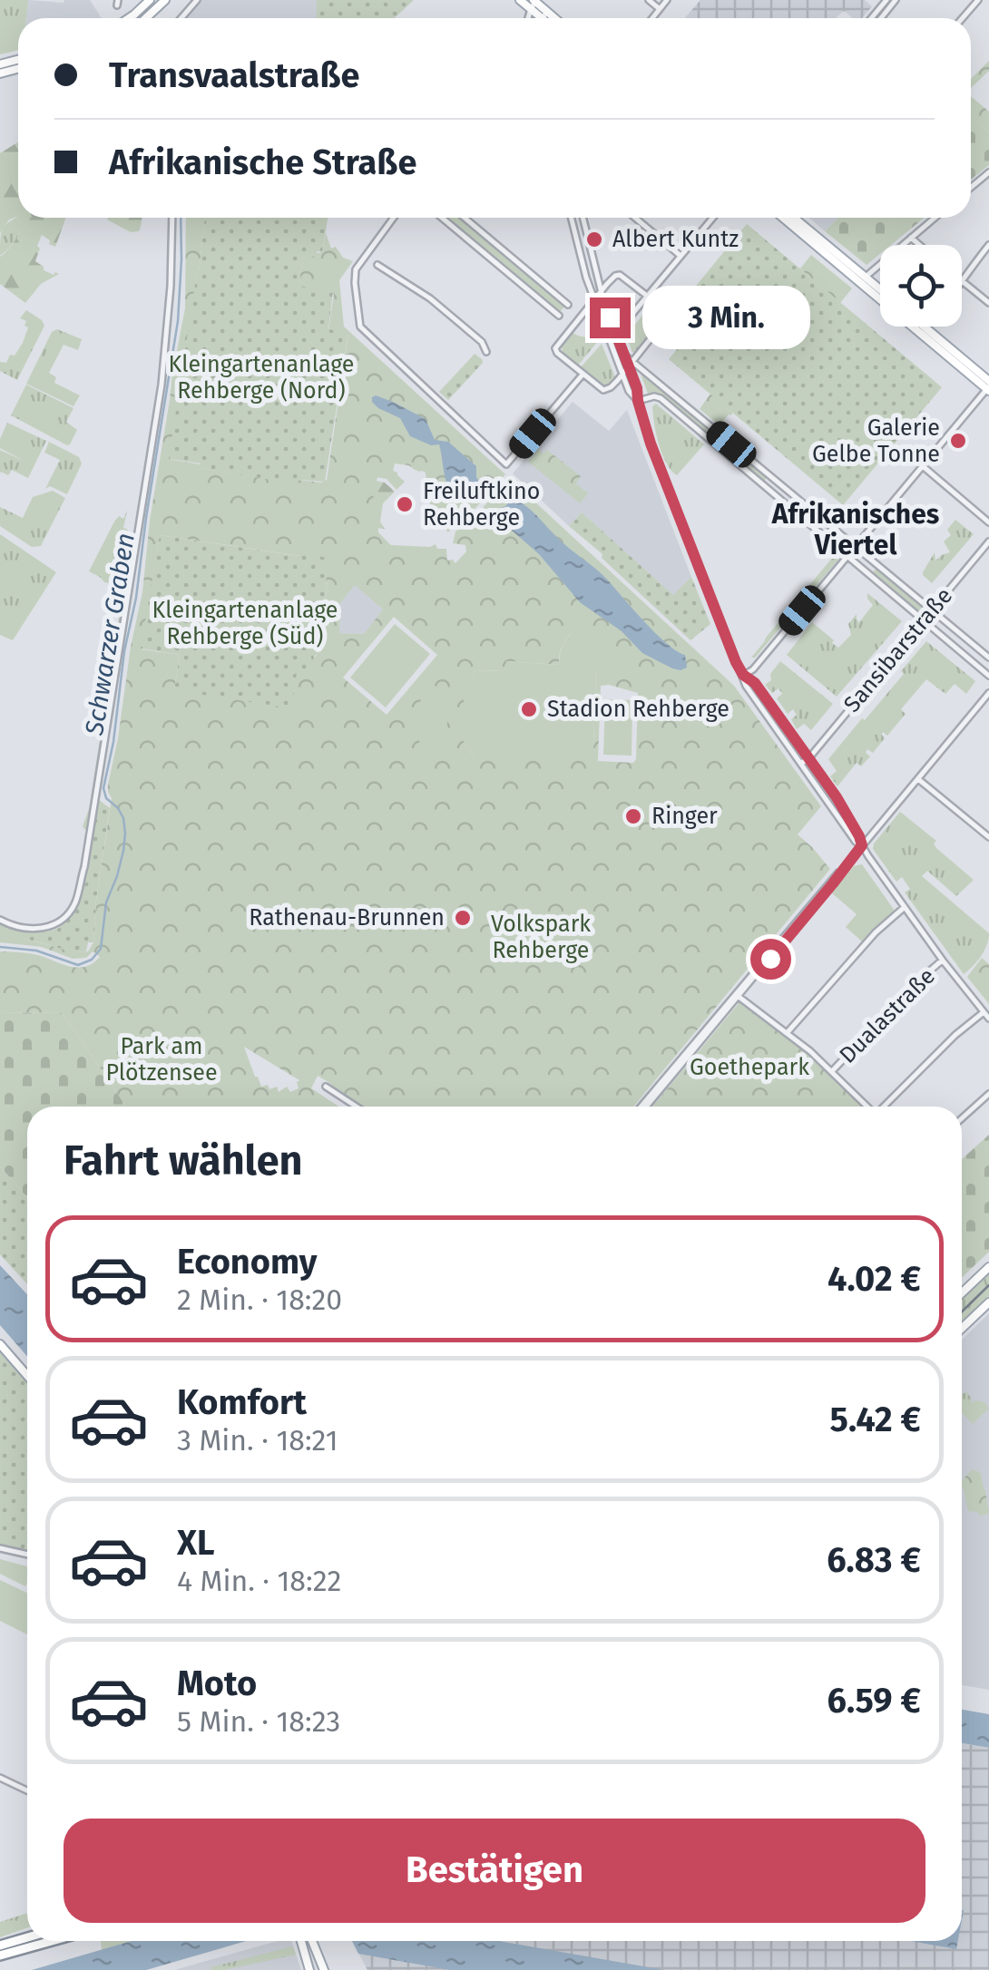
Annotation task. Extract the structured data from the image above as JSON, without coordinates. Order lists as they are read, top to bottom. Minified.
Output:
{"streets":{"street":["Sansibarstraße","Dualastraße"]},"districts":["Afrikanisches Viertel"],"water":["Schwarzer Graben"],"parks":["Kleingartenanlage Rehberge (Nord)","Kleingartenanlage Rehberge (Süd)","Volkspark Rehberge","Park am Plötzensee","Goethepark"],"places":["Albert Kuntz","Galerie Gelbe Tonne","Freiluftkino Rehberge","Stadion Rehberge","Ringer","Rathenau-Brunnen"],"page":{"banner":["Transvaalstraße","Afrikanische Straße"],"bubble":"3 Min.","heading":"Fahrt wählen","list":[{"name":"Economy","note":"2 Min. · 18:20","value":"4.02 €"},{"name":"Komfort","note":"3 Min. · 18:21","value":"5.42 €"},{"name":"XL","note":"4 Min. · 18:22","value":"6.83 €"},{"name":"Moto","note":"5 Min. · 18:23","value":"6.59 €"}],"buttons":"Bestätigen"}}
